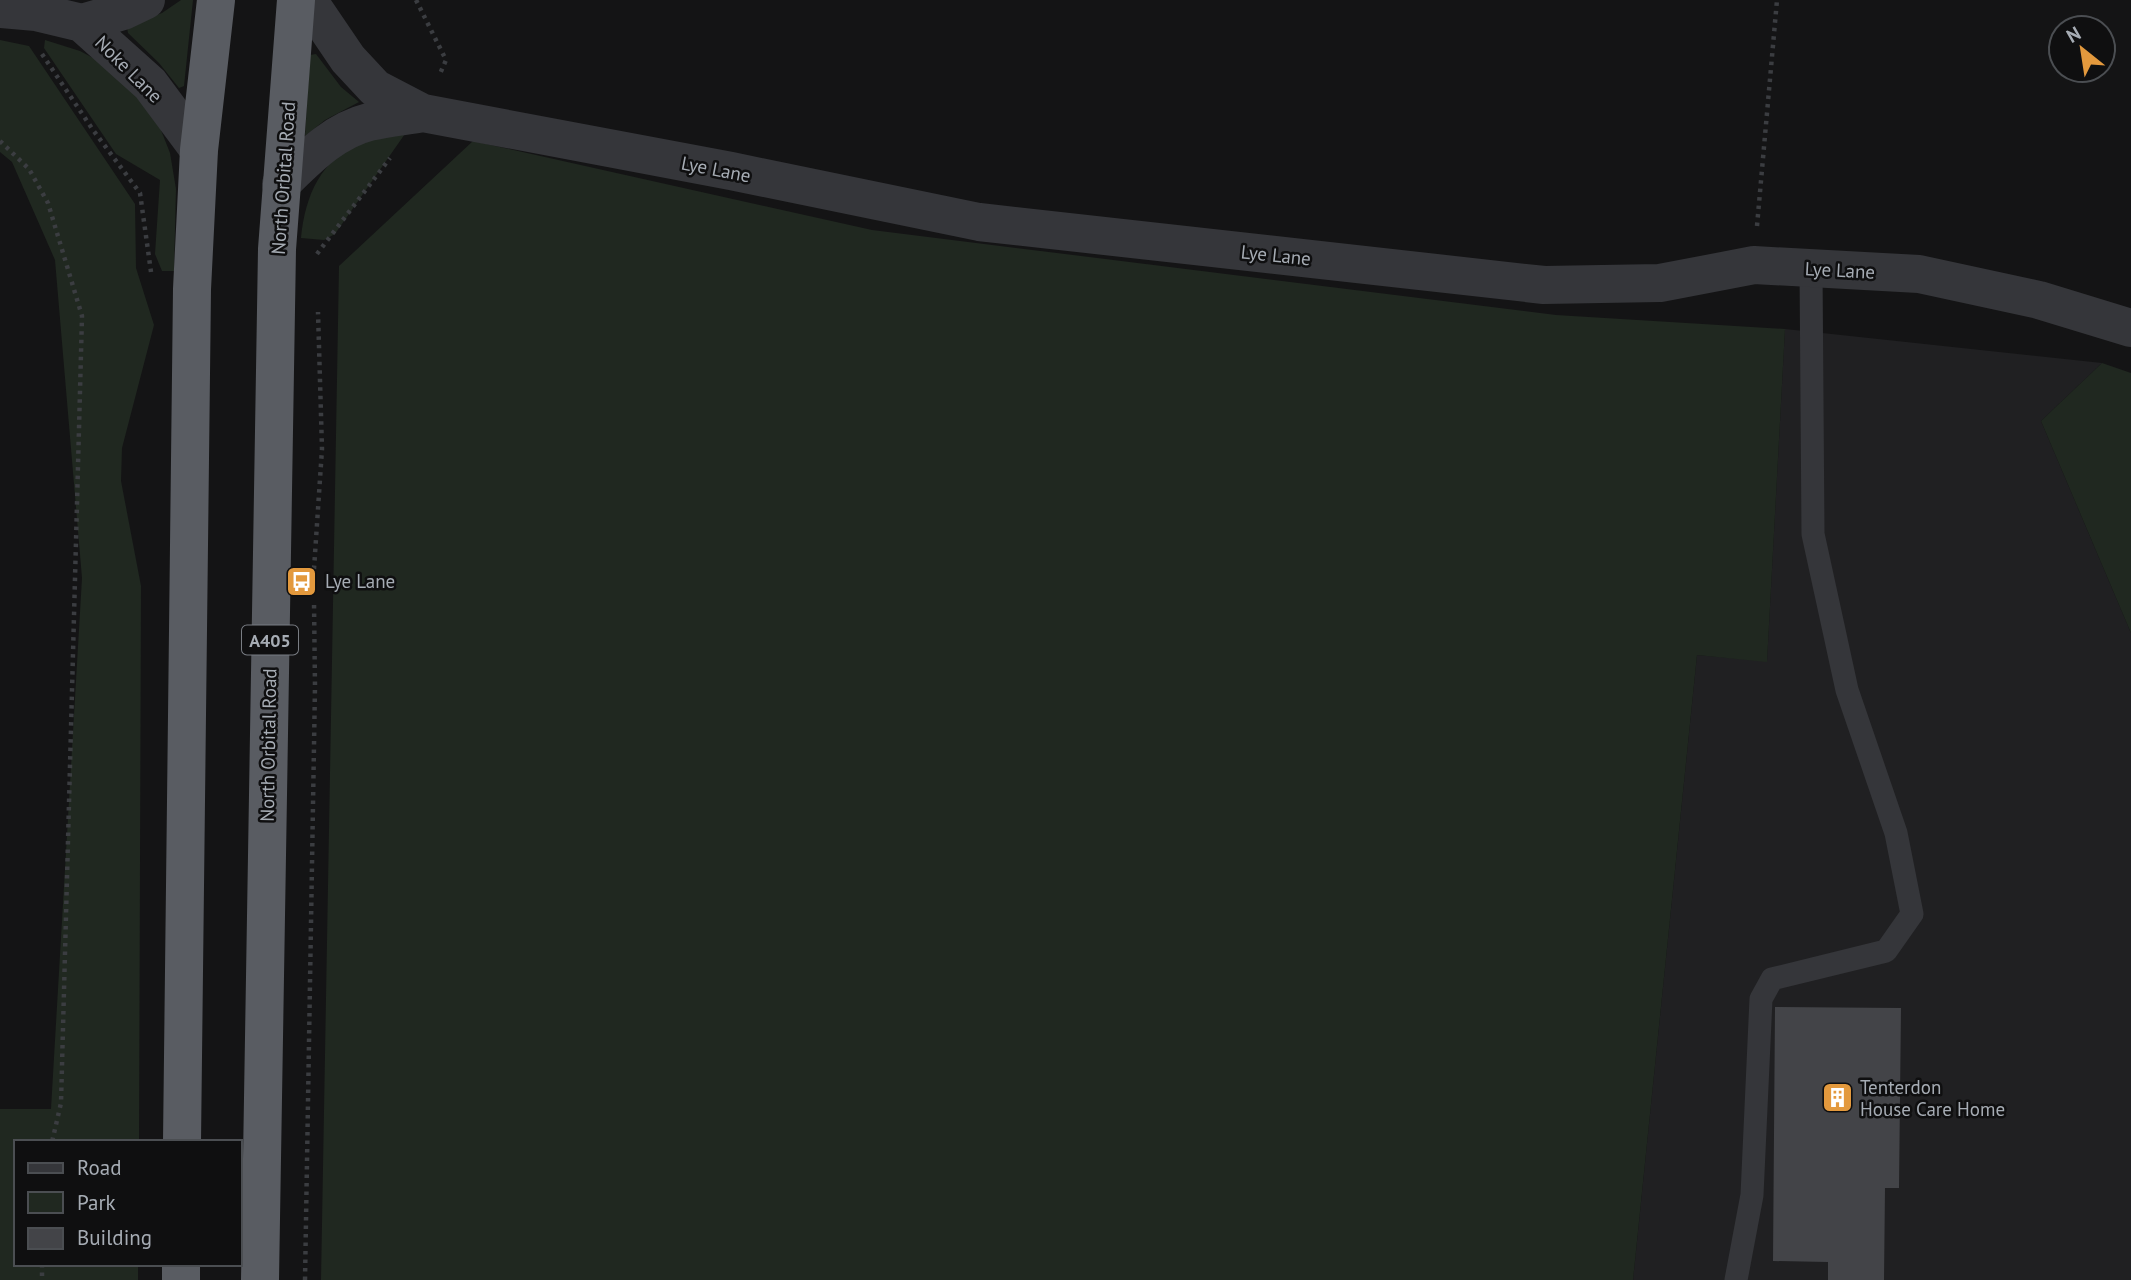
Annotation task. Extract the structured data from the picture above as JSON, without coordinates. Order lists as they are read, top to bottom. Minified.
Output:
{"streets":{"highway":["North Orbital Road","A405"],"street":["Noke Lane","Lye Lane"]},"crossings":[["Lye Lane","North Orbital Road"]],"places":{"bus stop":["Lye Lane"],"building":["Tenterdon House Care Home"]},"legend":["Road","Park","Building"],"north":"top left"}
